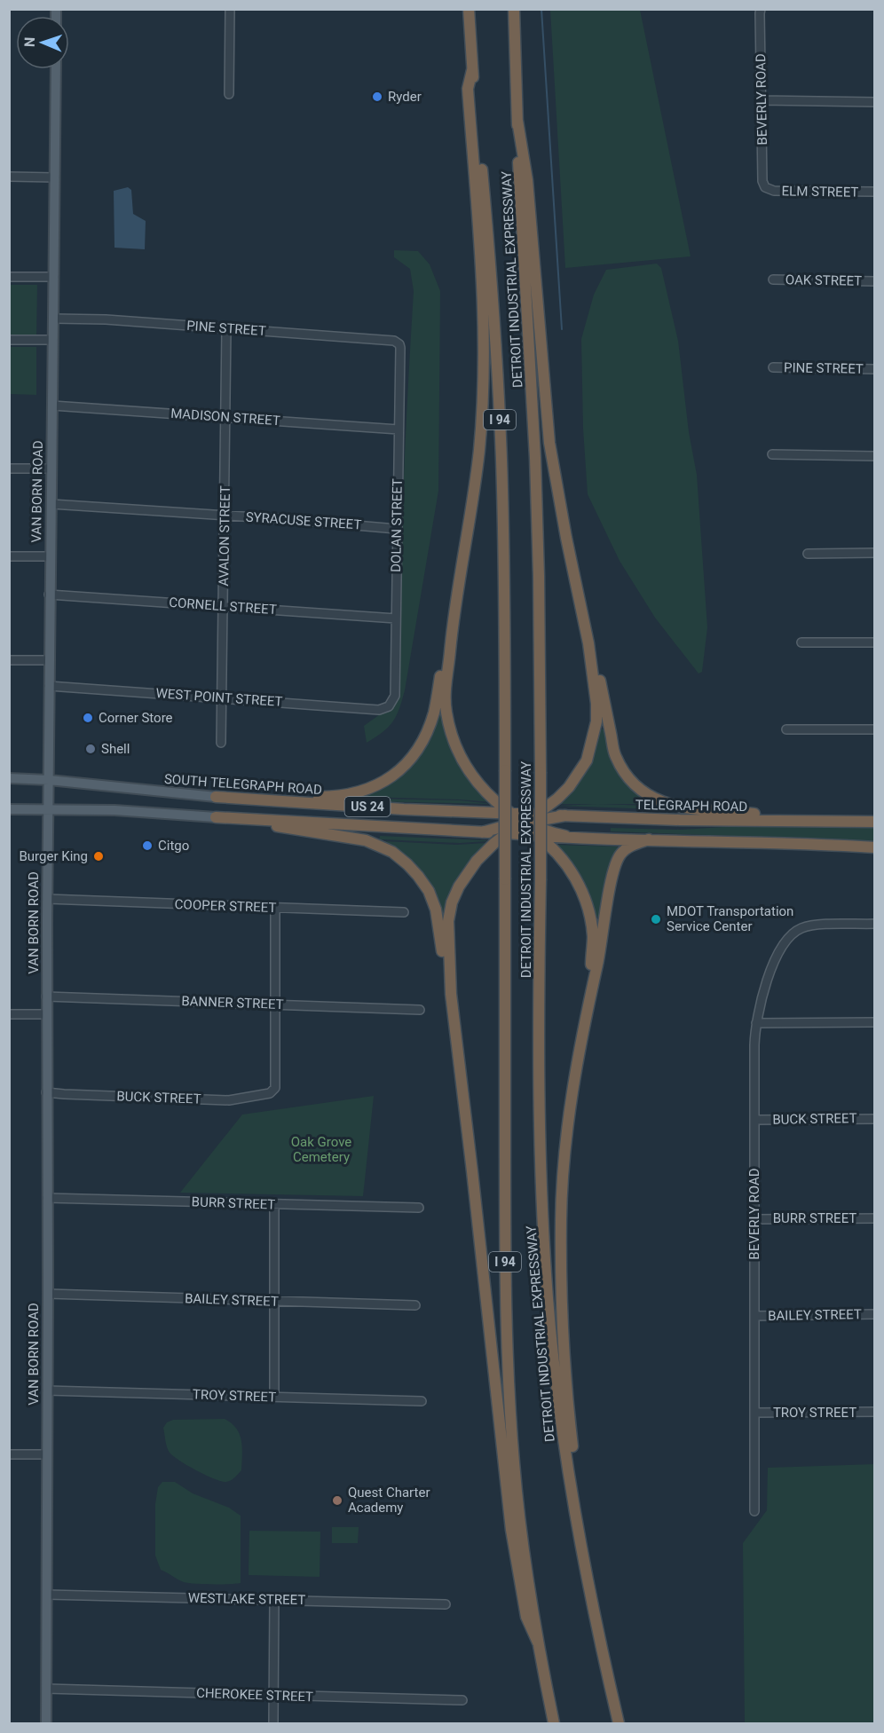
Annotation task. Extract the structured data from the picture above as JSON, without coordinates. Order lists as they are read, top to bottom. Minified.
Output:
{"streets":{"highway":["DETROIT INDUSTRIAL EXPRESSWAY","I 94","SOUTH TELEGRAPH ROAD","TELEGRAPH ROAD","US 24"],"main road":["VAN BORN ROAD"],"street":["BEVERLY ROAD","ELM STREET","OAK STREET","PINE STREET","MADISON STREET","SYRACUSE STREET","DOLAN STREET","AVALON STREET","CORNELL STREET","WEST POINT STREET","COOPER STREET","BANNER STREET","BUCK STREET","BURR STREET","BAILEY STREET","TROY STREET","WESTLAKE STREET","CHEROKEE STREET"]},"crossings":[["BEVERLY ROAD","ELM STREET"],["BEVERLY ROAD","BUCK STREET"],["BEVERLY ROAD","BURR STREET"],["BEVERLY ROAD","BAILEY STREET"],["BEVERLY ROAD","TROY STREET"],["PINE STREET","VAN BORN ROAD"],["PINE STREET","DOLAN STREET"],["PINE STREET","AVALON STREET"],["MADISON STREET","VAN BORN ROAD"],["MADISON STREET","DOLAN STREET"],["MADISON STREET","AVALON STREET"],["VAN BORN ROAD","SYRACUSE STREET"],["VAN BORN ROAD","CORNELL STREET"],["VAN BORN ROAD","WEST POINT STREET"],["VAN BORN ROAD","SOUTH TELEGRAPH ROAD"],["VAN BORN ROAD","US 24"],["VAN BORN ROAD","COOPER STREET"],["VAN BORN ROAD","BANNER STREET"],["VAN BORN ROAD","BUCK STREET"],["VAN BORN ROAD","BURR STREET"],["VAN BORN ROAD","BAILEY STREET"],["VAN BORN ROAD","TROY STREET"],["VAN BORN ROAD","WESTLAKE STREET"],["VAN BORN ROAD","CHEROKEE STREET"],["SYRACUSE STREET","DOLAN STREET"],["SYRACUSE STREET","AVALON STREET"],["DOLAN STREET","CORNELL STREET"],["DOLAN STREET","WEST POINT STREET"],["AVALON STREET","CORNELL STREET"],["AVALON STREET","WEST POINT STREET"],["SOUTH TELEGRAPH ROAD","TELEGRAPH ROAD"],["BANNER STREET","BUCK STREET"]],"parks":["Oak Grove Cemetery"],"places":["Ryder","Corner Store","Shell","Citgo","Burger King","MDOT Transportation Service Center","Quest Charter Academy"],"north":"left"}
